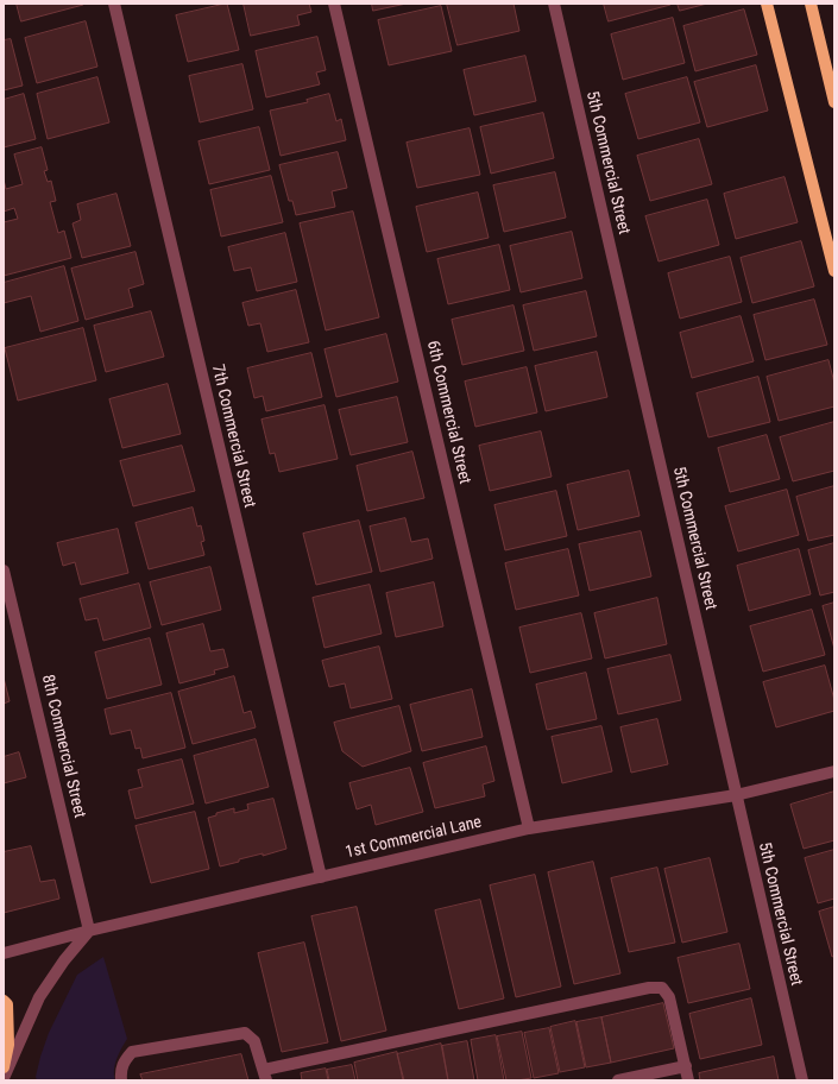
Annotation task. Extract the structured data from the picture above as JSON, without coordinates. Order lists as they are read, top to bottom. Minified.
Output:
{"streets":{"street":["5th Commercial Street","6th Commercial Street","7th Commercial Street","8th Commercial Street","1st Commercial Lane"]},"crossings":[["5th Commercial Street","1st Commercial Lane"],["6th Commercial Street","1st Commercial Lane"],["7th Commercial Street","1st Commercial Lane"],["8th Commercial Street","1st Commercial Lane"]]}
